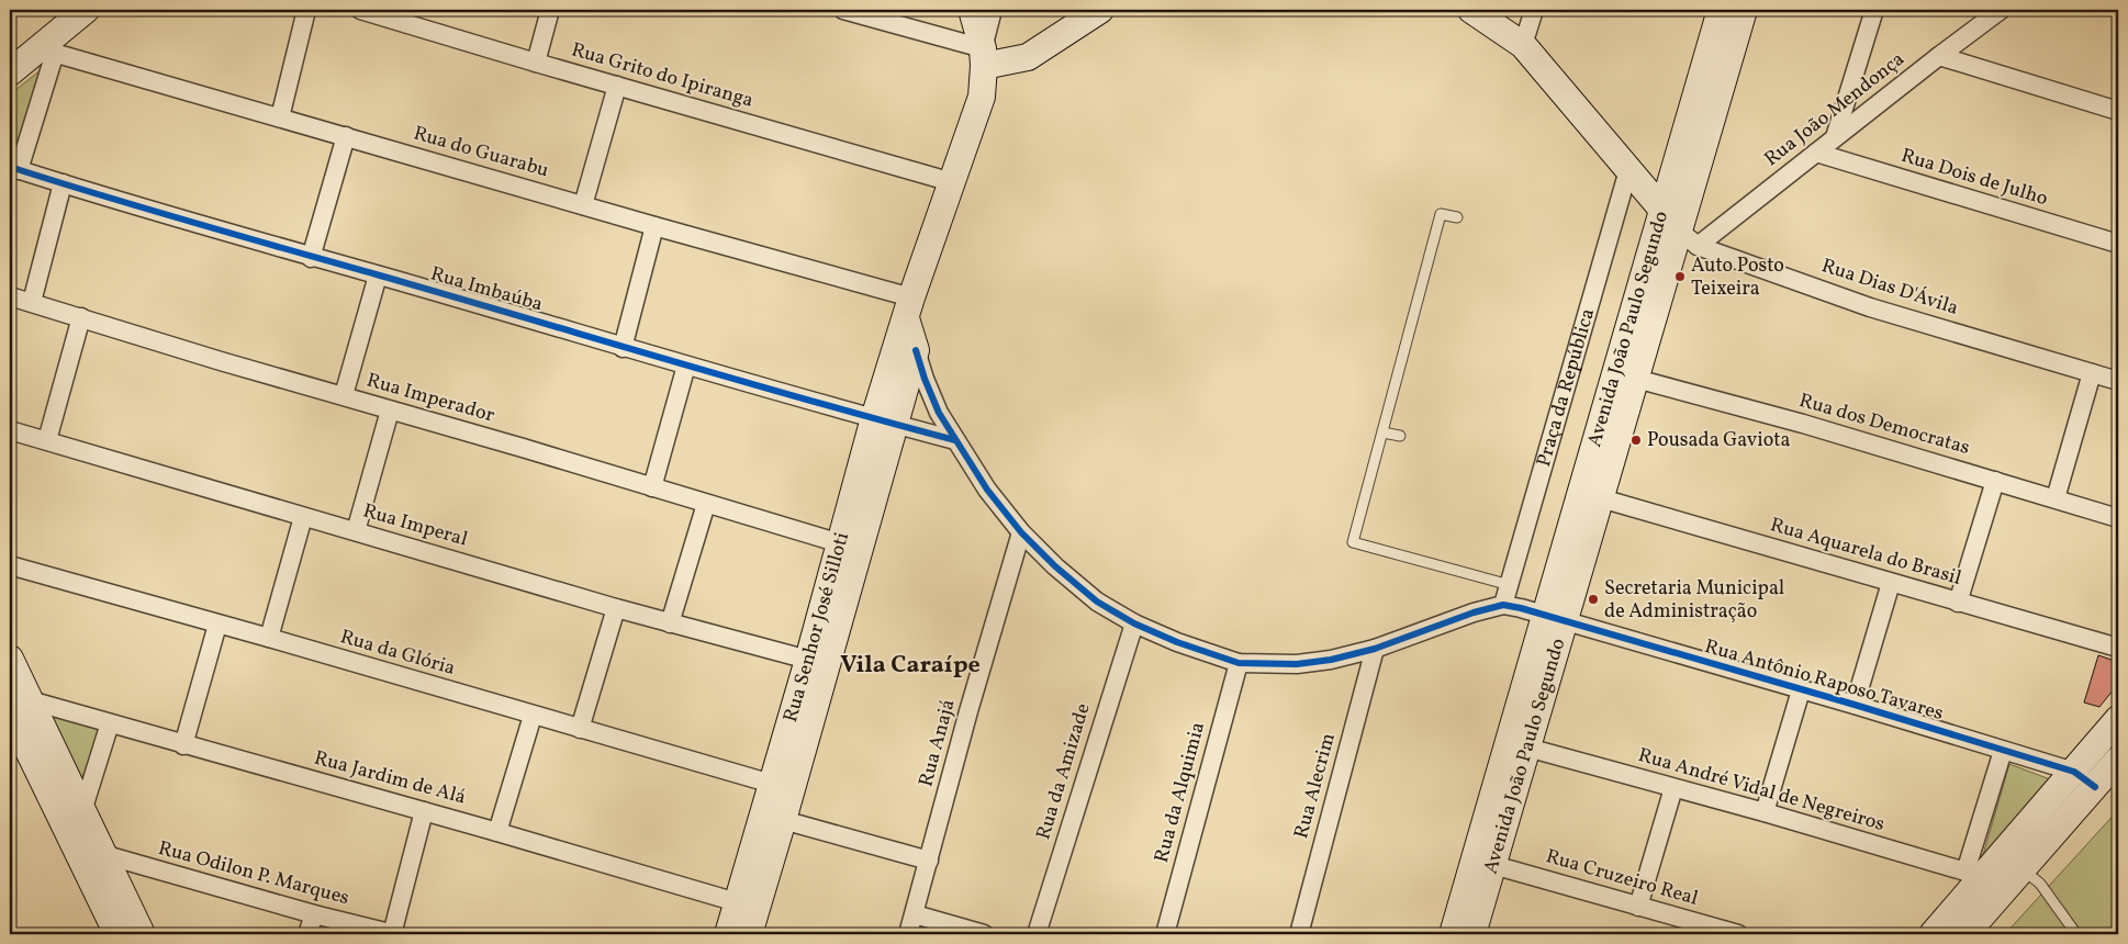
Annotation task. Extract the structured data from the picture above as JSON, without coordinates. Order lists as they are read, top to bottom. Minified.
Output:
{"streets":{"street":["Rua Grito do Ipiranga","Rua João Mendonça","Rua do Guarabu","Rua Dois de Julho","Rua Dias D'Ávila","Rua Imbaúba","Avenida João Paulo Segundo","Praça da República","Rua Imperador","Rua dos Democratas","Rua Imperal","Rua Aquarela do Brasil","Rua Senhor José Silloti","Rua da Glória","Rua Antônio Raposo Tavares","Rua Anajá","Rua da Amizade","Rua Jardim de Alá","Rua Alecrim","Rua André Vidal de Negreiros","Rua da Alquimia","Rua Odilon P. Marques","Rua Cruzeiro Real"]},"crossings":[["Rua Grito do Ipiranga","Rua Senhor José Silloti"],["Rua João Mendonça","Rua Dois de Julho"],["Rua João Mendonça","Rua Dias D'Ávila"],["Rua João Mendonça","Avenida João Paulo Segundo"],["Rua do Guarabu","Rua Senhor José Silloti"],["Rua Dias D'Ávila","Avenida João Paulo Segundo"],["Rua Imbaúba","Rua Senhor José Silloti"],["Avenida João Paulo Segundo","Rua dos Democratas"],["Avenida João Paulo Segundo","Rua Aquarela do Brasil"],["Avenida João Paulo Segundo","Rua Antônio Raposo Tavares"],["Avenida João Paulo Segundo","Rua André Vidal de Negreiros"],["Avenida João Paulo Segundo","Rua Cruzeiro Real"],["Rua Imperador","Rua Senhor José Silloti"],["Rua Imperal","Rua Senhor José Silloti"],["Rua Senhor José Silloti","Rua da Glória"],["Rua Senhor José Silloti","Rua Jardim de Alá"]],"districts":["Vila Caraípe"],"places":["Auto Posto Teixeira","Pousada Gaviota","Secretaria Municipal de Administração"]}
